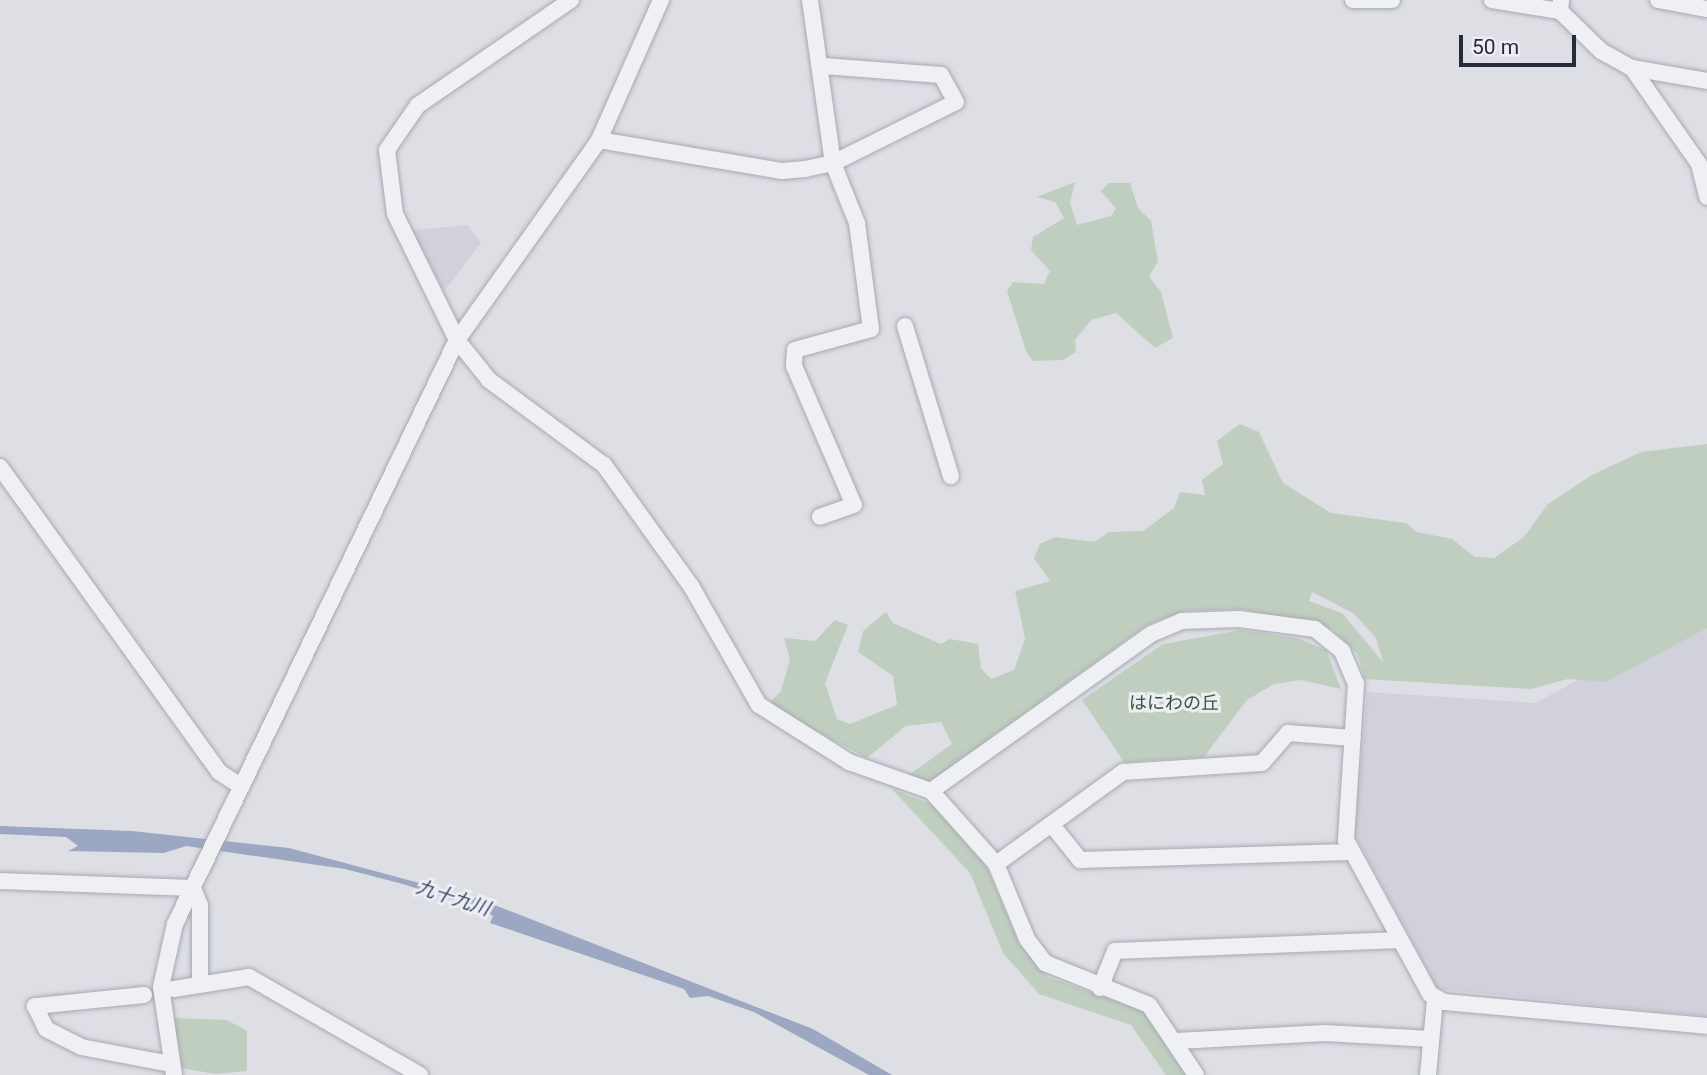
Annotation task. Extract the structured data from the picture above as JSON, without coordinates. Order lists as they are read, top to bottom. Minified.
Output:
{"water":["九十九川"],"parks":["はにわの丘"],"scale_bar":"50 m"}
